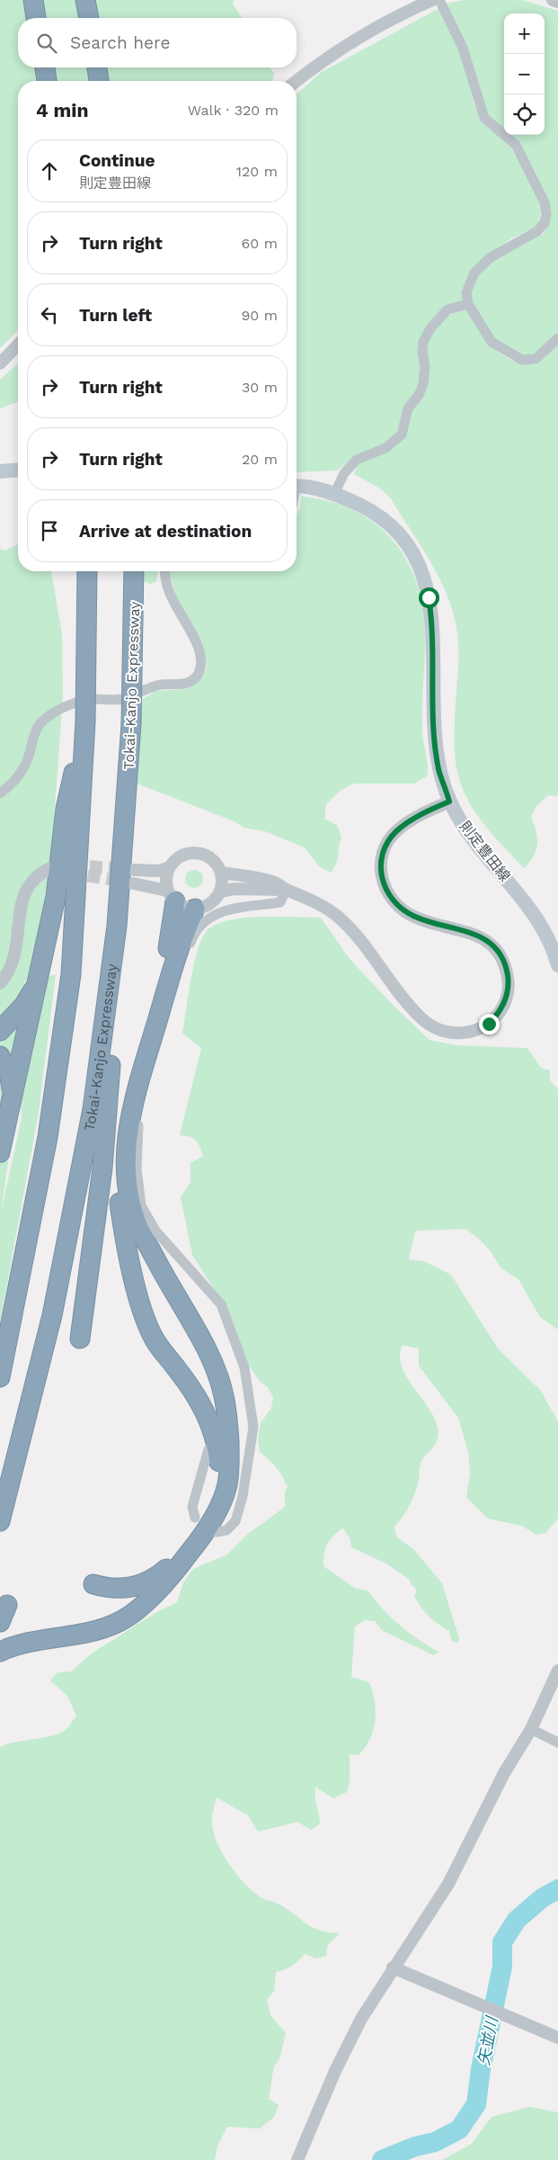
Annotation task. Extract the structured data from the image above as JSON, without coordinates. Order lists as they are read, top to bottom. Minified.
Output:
{"streets":{"highway":["Tokai-Kanjo Expressway"],"main road":["則定豊田線"]},"water":["矢並川"],"page":{"map_buttons":["+","−"],"search":"Search here","heading":["4 min","Walk · 320 m"],"list":[["Continue","則定豊田線","120 m"],["Turn right","60 m"],["Turn left","90 m"],["Turn right","30 m"],["Turn right","20 m"],"Arrive at destination"]}}
